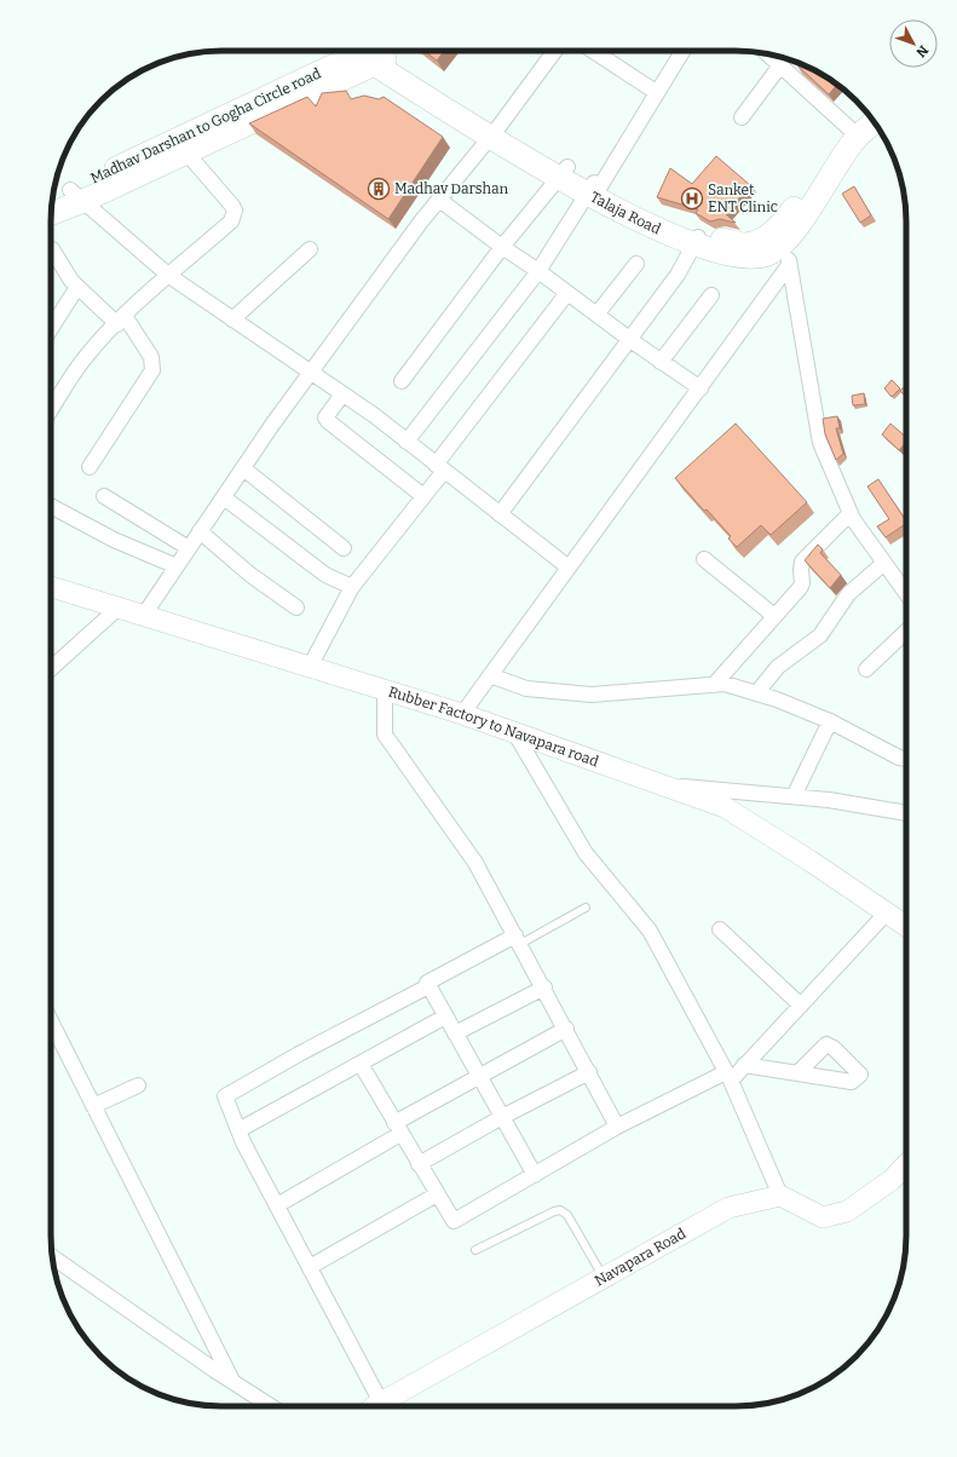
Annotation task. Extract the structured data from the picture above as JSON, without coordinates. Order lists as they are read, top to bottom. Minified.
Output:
{"streets":{"main road":["Madhav Darshan to Gogha Circle road","Talaja Road"],"street":["Rubber Factory to Navapara road","Navapara Road"]},"crossings":[["Madhav Darshan to Gogha Circle road","Talaja Road"]],"places":{"building":["Madhav Darshan"],"hospital":["Sanket ENT Clinic"]},"north":"bottom right"}
